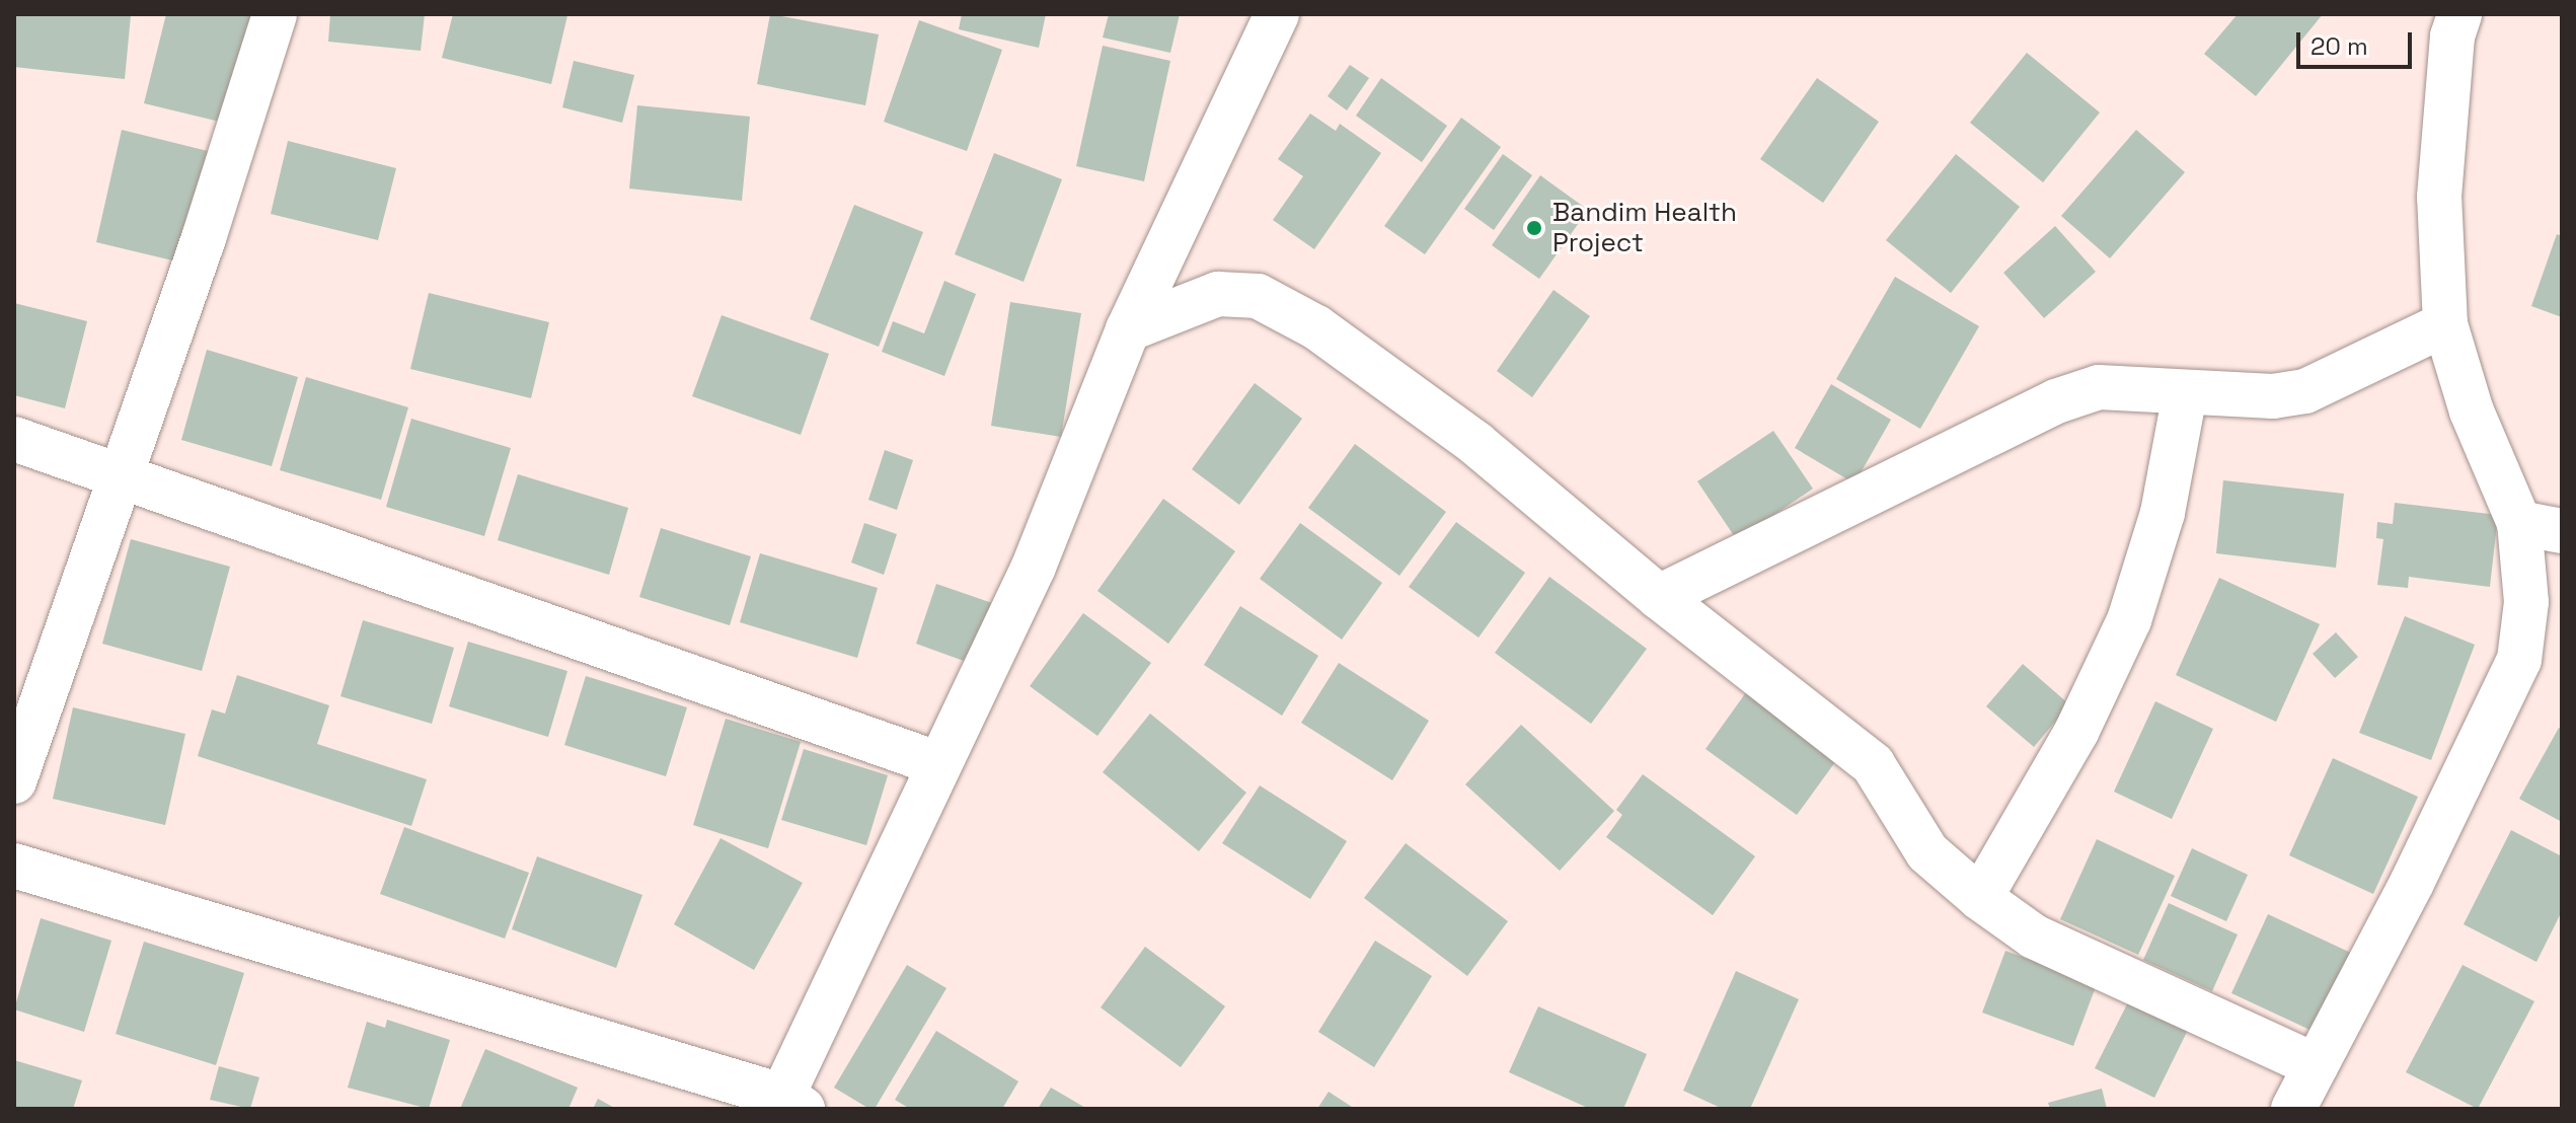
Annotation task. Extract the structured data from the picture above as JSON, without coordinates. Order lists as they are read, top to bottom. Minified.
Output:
{"places":["Bandim Health Project"],"scale_bar":"20 m"}
